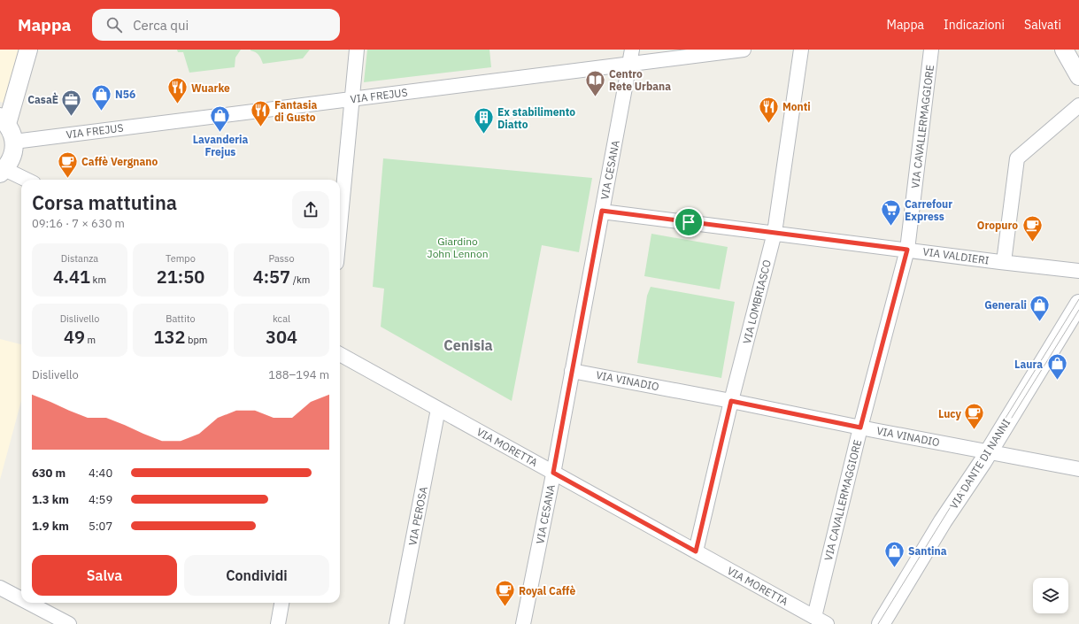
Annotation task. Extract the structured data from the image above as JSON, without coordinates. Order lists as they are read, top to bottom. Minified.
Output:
{"streets":{"street":["VIA FREJUS","VIA CAVALLERMAGGIORE","VIA CESANA","VIA VALDIERI","VIA LOMBRIASCO","VIA VINADIO","VIA MORETTA","VIA DANTE DI NANNI","VIA PEROSA"]},"crossings":[["VIA FREJUS","VIA CESANA"],["VIA CAVALLERMAGGIORE","VIA VALDIERI"],["VIA CAVALLERMAGGIORE","VIA VINADIO"],["VIA CAVALLERMAGGIORE","VIA MORETTA"],["VIA CESANA","VIA VALDIERI"],["VIA CESANA","VIA VINADIO"],["VIA CESANA","VIA MORETTA"],["VIA VALDIERI","VIA LOMBRIASCO"],["VIA LOMBRIASCO","VIA VINADIO"],["VIA LOMBRIASCO","VIA MORETTA"],["VIA VINADIO","VIA DANTE DI NANNI"],["VIA MORETTA","VIA PEROSA"]],"districts":["Cenisia"],"parks":["Giardino John Lennon"],"places":{"library":["Centro Rete Urbana"],"restaurant":["Wuarke","Monti","Fantasia di Gusto"],"shop":["N56","Lavanderia Frejus","Generali","Laura","Santina"],"office":["CasaÈ"],"building":["Ex stabilimento Diatto"],"cafe":["Caffè Vergnano","Oropuro","Lucy","Royal Caffè"],"supermarket":["Carrefour Express"]},"page":{"header":"Mappa","search":"Cerca qui","nav":["Mappa","Indicazioni","Salvati"],"heading":["Corsa mattutina","09:16 · 7 × 630 m"],"stats":[["Distanza","4.41 km"],["Tempo","21:50"],["Passo","4:57 /km"],["Dislivello","49 m"],["Battito","132 bpm"],["kcal","304"]],"chart":["Dislivello","188–194 m"],"list":[{"name":"630 m","note":"4:40"},{"name":"1.3 km","note":"4:59"},{"name":"1.9 km","note":"5:07"}],"buttons":["Salva","Condividi"]}}
